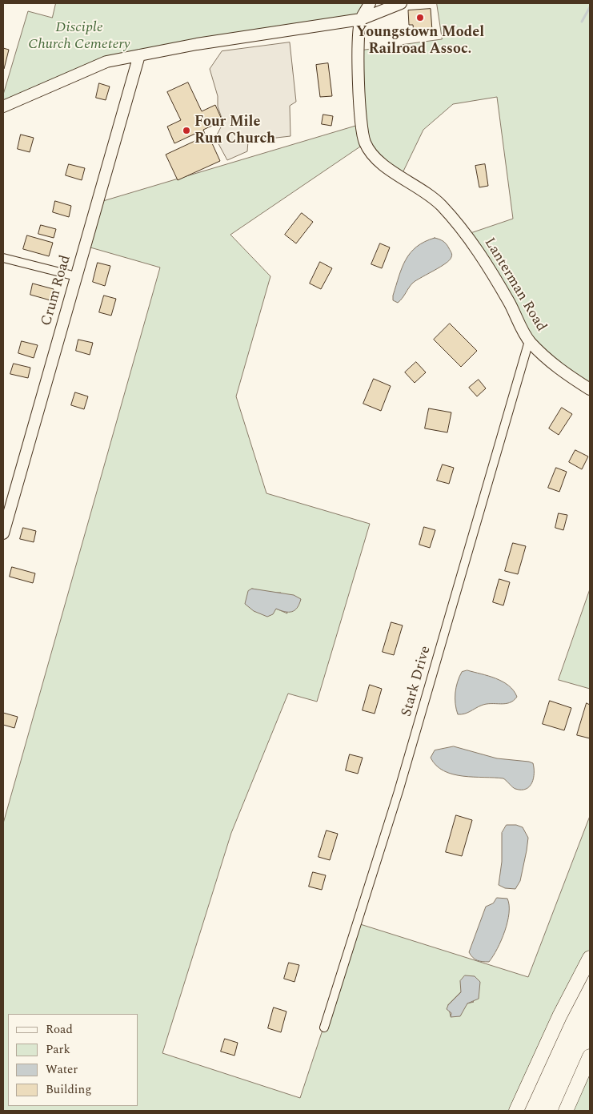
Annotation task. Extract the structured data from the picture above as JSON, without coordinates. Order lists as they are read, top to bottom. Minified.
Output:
{"streets":{"street":["Lanterman Road","Crum Road","Stark Drive"]},"crossings":[["Lanterman Road","Stark Drive"]],"parks":["Disciple Church Cemetery"],"places":["Youngstown Model Railroad Assoc.","Four Mile Run Church"],"legend":["Road","Park","Water","Building"]}
